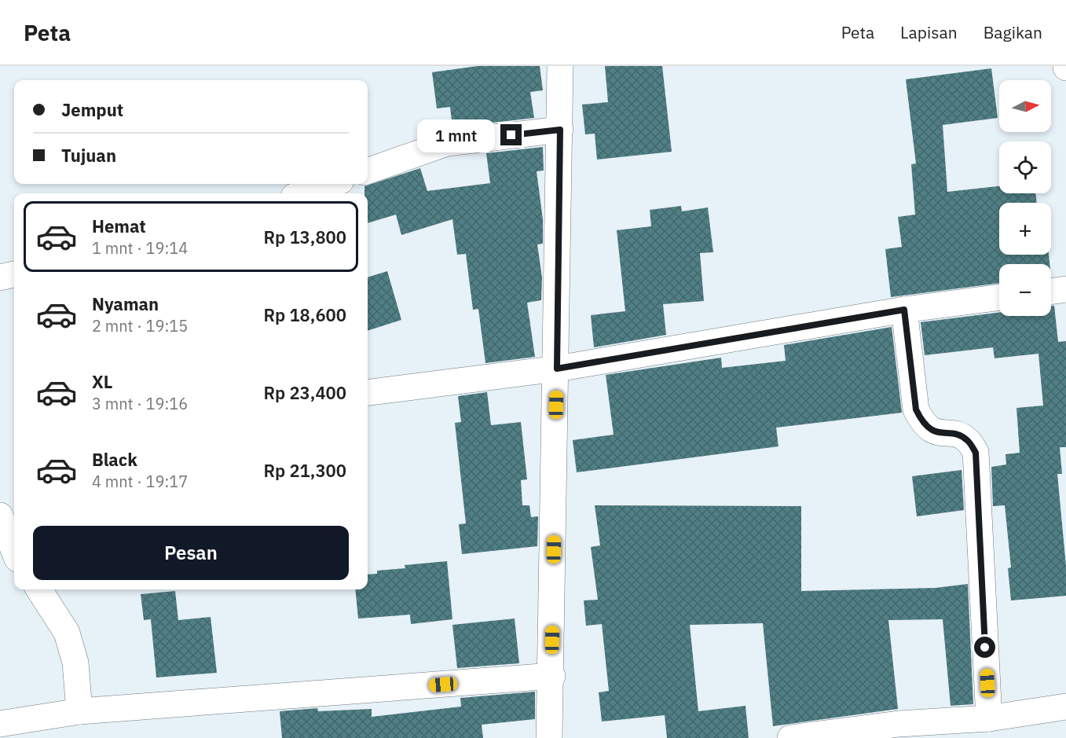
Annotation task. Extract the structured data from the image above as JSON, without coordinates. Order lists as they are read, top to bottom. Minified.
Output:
{"north":"right","page":{"header":"Peta","nav":["Peta","Lapisan","Bagikan"],"map_buttons":["+","−"],"banner":["Jemput","Tujuan"],"bubble":"1 mnt","list":[{"name":"Hemat","note":"1 mnt · 19:14","value":"Rp 13,800"},{"name":"Nyaman","note":"2 mnt · 19:15","value":"Rp 18,600"},{"name":"XL","note":"3 mnt · 19:16","value":"Rp 23,400"},{"name":"Black","note":"4 mnt · 19:17","value":"Rp 21,300"}],"buttons":"Pesan"}}
